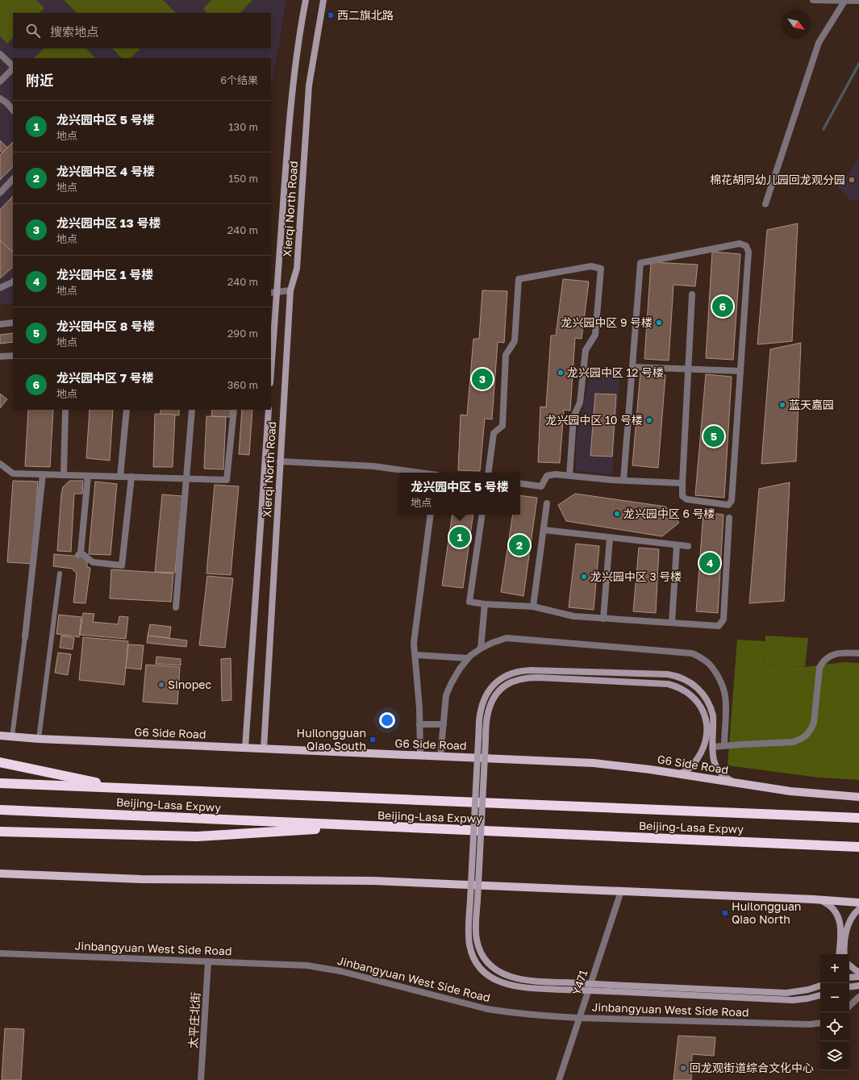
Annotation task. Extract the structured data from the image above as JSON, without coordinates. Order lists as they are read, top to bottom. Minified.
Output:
{"streets":{"highway":["Beijing-Lasa Expwy"],"main road":["Xierqi North Road","G6 Side Road"],"street":["Jinbangyuan West Side Road","Y471","太平庄北街"]},"crossings":[["Xierqi North Road","G6 Side Road"],["Jinbangyuan West Side Road","Y471"],["Jinbangyuan West Side Road","太平庄北街"]],"places":{"transit":["西二旗北路","Huilongguan Qiao South","Huilongguan Qiao North"],"other":["棉花胡同幼儿园回龙观分园","龙兴园中区 9 号楼","龙兴园中区 12 号楼","蓝天嘉园","龙兴园中区 10 号楼","龙兴园中区 6 号楼","龙兴园中区 3 号楼","Sinopec","回龙观街道综合文化中心"]},"north":"bottom right","page":{"search":"搜索地点","heading":["附近","6个结果"],"list":[{"mark":"1","name":"龙兴园中区 5 号楼","note":"地点","value":"130 m"},{"mark":"2","name":"龙兴园中区 4 号楼","note":"地点","value":"150 m"},{"mark":"3","name":"龙兴园中区 13 号楼","note":"地点","value":"240 m"},{"mark":"4","name":"龙兴园中区 1 号楼","note":"地点","value":"240 m"},{"mark":"5","name":"龙兴园中区 8 号楼","note":"地点","value":"290 m"},{"mark":"6","name":"龙兴园中区 7 号楼","note":"地点","value":"360 m"}],"pins":["6","3","5","1","2","4"],"popup":["龙兴园中区 5 号楼","地点"],"map_buttons":["+","−"]}}
